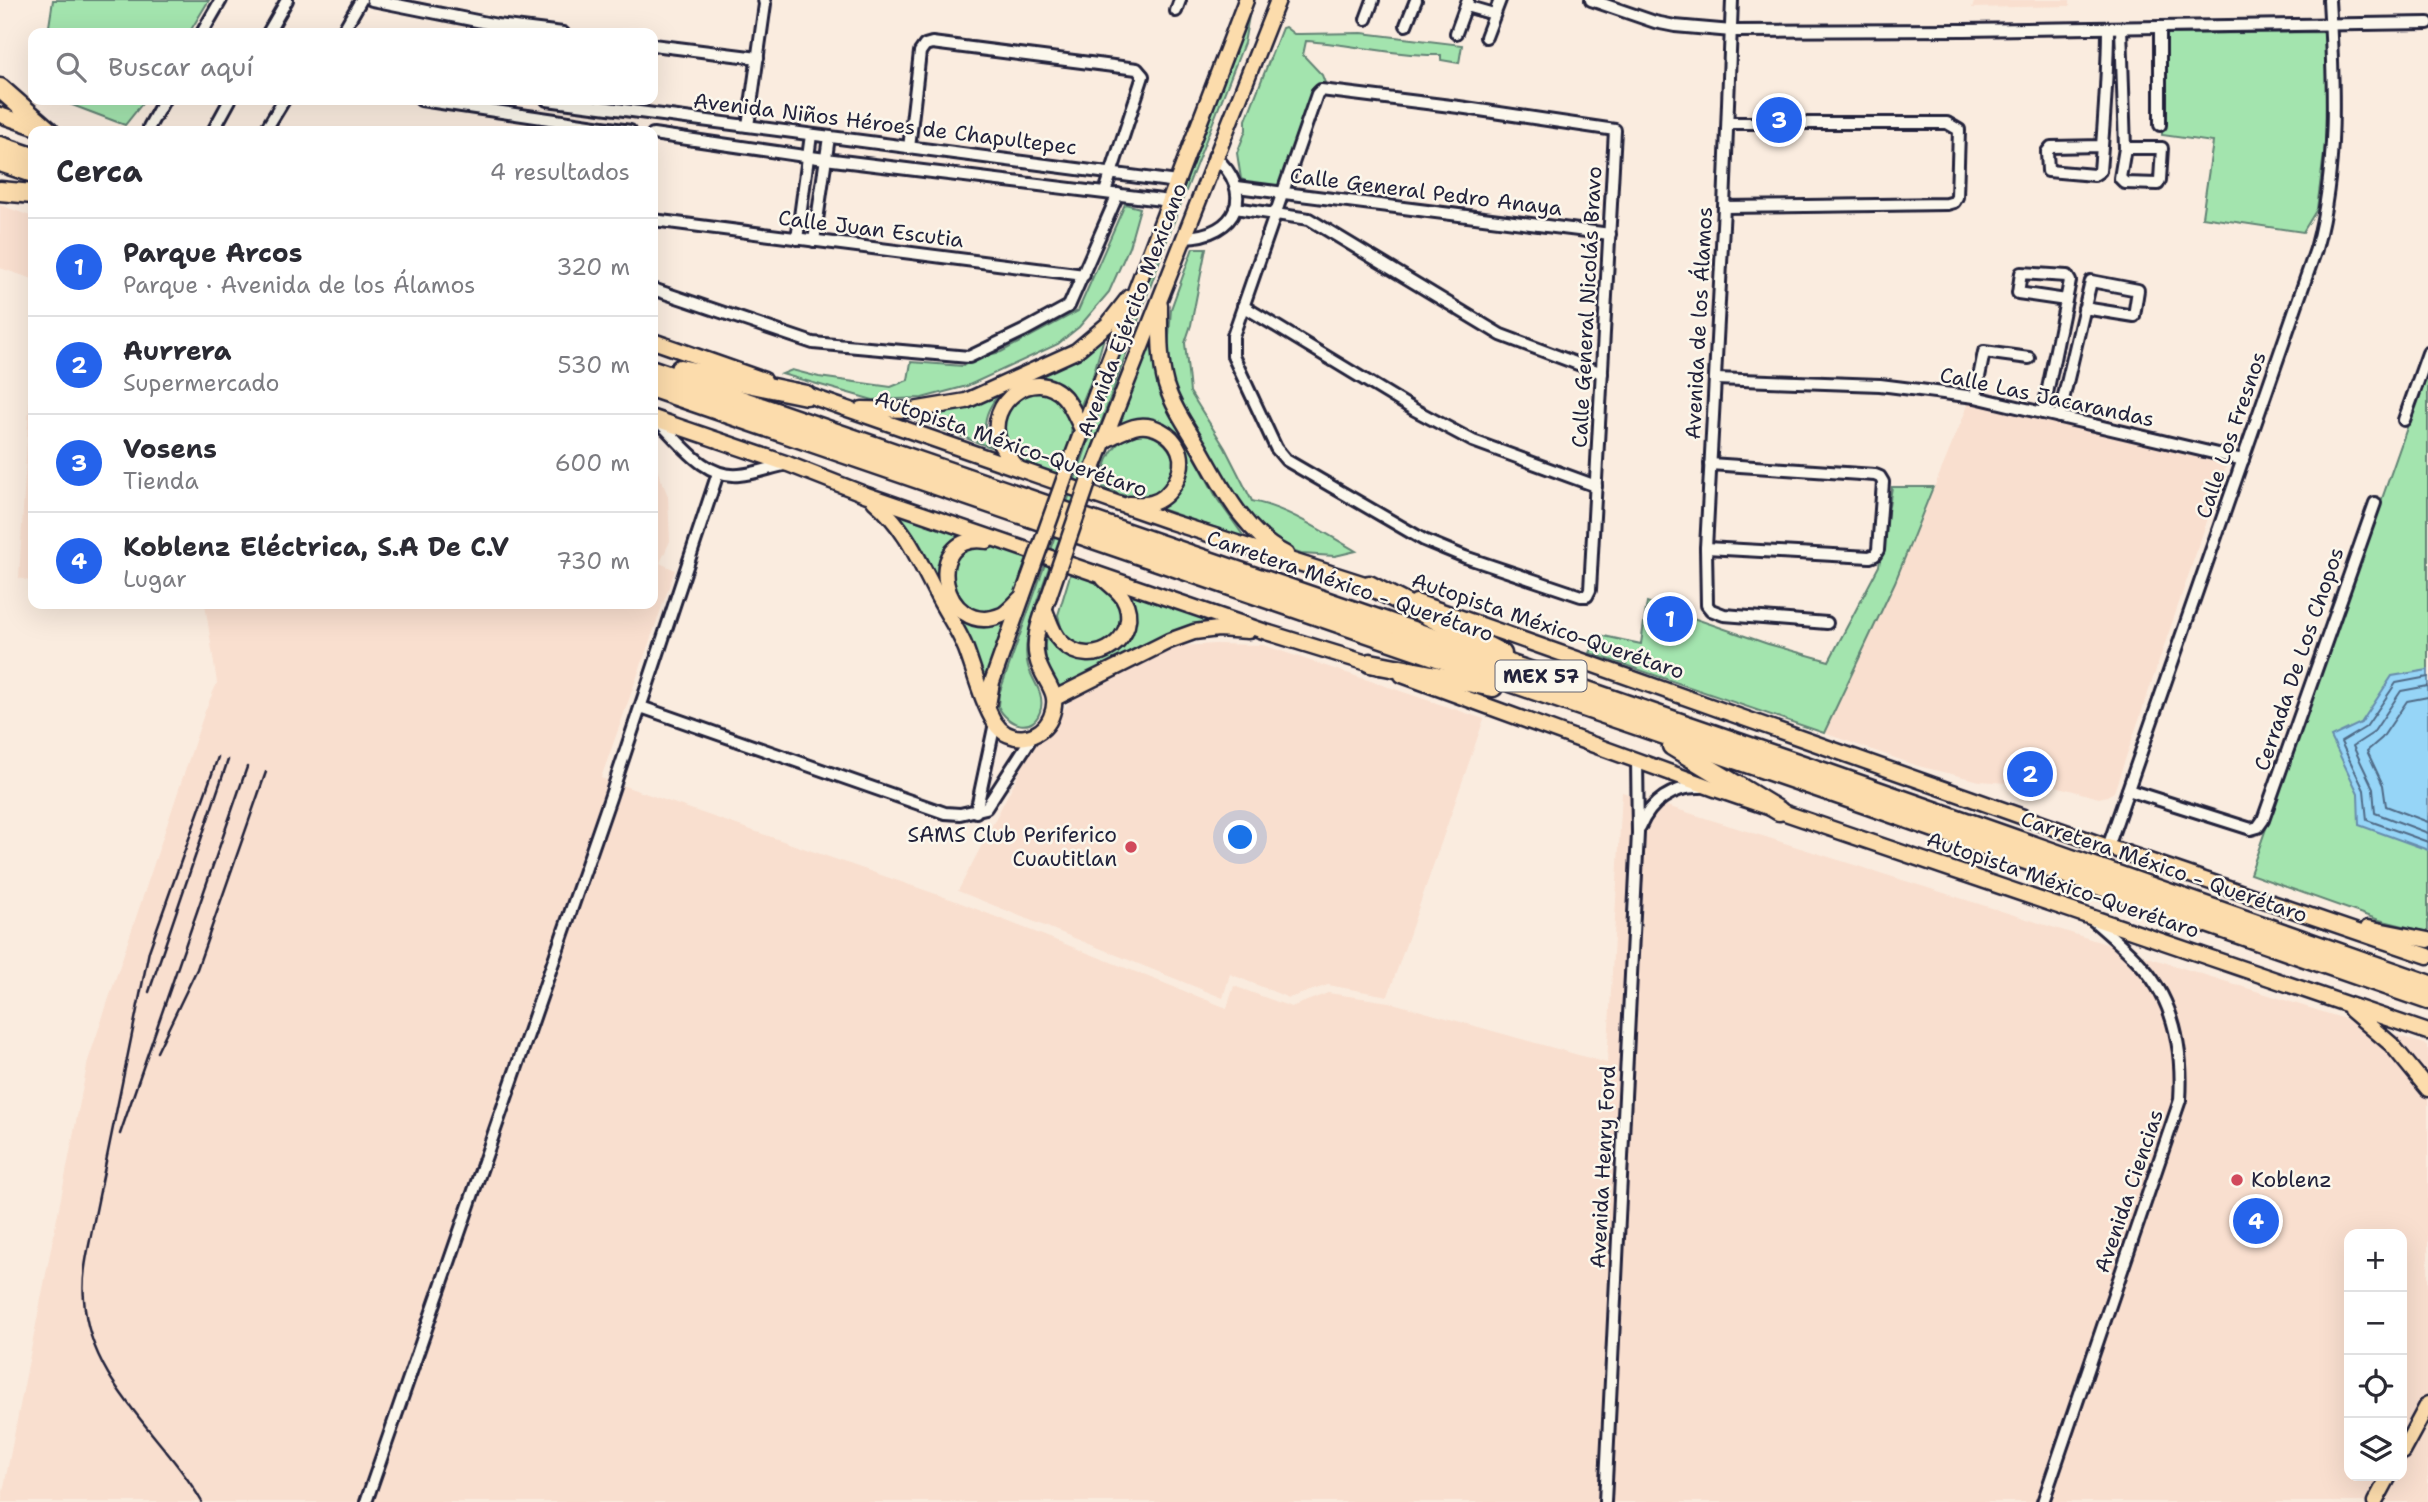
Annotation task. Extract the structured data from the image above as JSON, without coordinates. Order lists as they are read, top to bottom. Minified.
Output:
{"streets":{"highway":["Carretera México - Querétaro","MEX 57"],"main road":["Avenida Ejército Mexicano","Autopista México-Querétaro"],"street":["Avenida Niños Héroes de Chapultepec","Calle General Pedro Anaya","Calle Juan Escutia","Calle General Nicolás Bravo","Avenida de los Álamos","Calle Las Jacarandas","Calle Los Fresnos","Cerrada De Los Chopos","Avenida Henry Ford","Avenida Ciencias"]},"crossings":[["Avenida Niños Héroes de Chapultepec","Avenida Ejército Mexicano"],["Calle General Pedro Anaya","Calle General Nicolás Bravo"],["Avenida de los Álamos","Calle Las Jacarandas"],["Calle Las Jacarandas","Calle Los Fresnos"],["Calle Los Fresnos","Autopista México-Querétaro"],["Calle Los Fresnos","Cerrada De Los Chopos"],["Autopista México-Querétaro","Avenida Henry Ford"],["Autopista México-Querétaro","Avenida Ciencias"]],"places":["SAMS Club Periferico Cuautitlan","Koblenz"],"page":{"search":"Buscar aquí","pins":["3","1","2","4"],"heading":["Cerca","4 resultados"],"list":[{"mark":"1","name":"Parque Arcos","note":"Parque · Avenida de los Álamos","value":"320 m"},{"mark":"2","name":"Aurrera","note":"Supermercado","value":"530 m"},{"mark":"3","name":"Vosens","note":"Tienda","value":"600 m"},{"mark":"4","name":"Koblenz Eléctrica, S.A De C.V","note":"Lugar","value":"730 m"}],"map_buttons":["+","−"]}}
